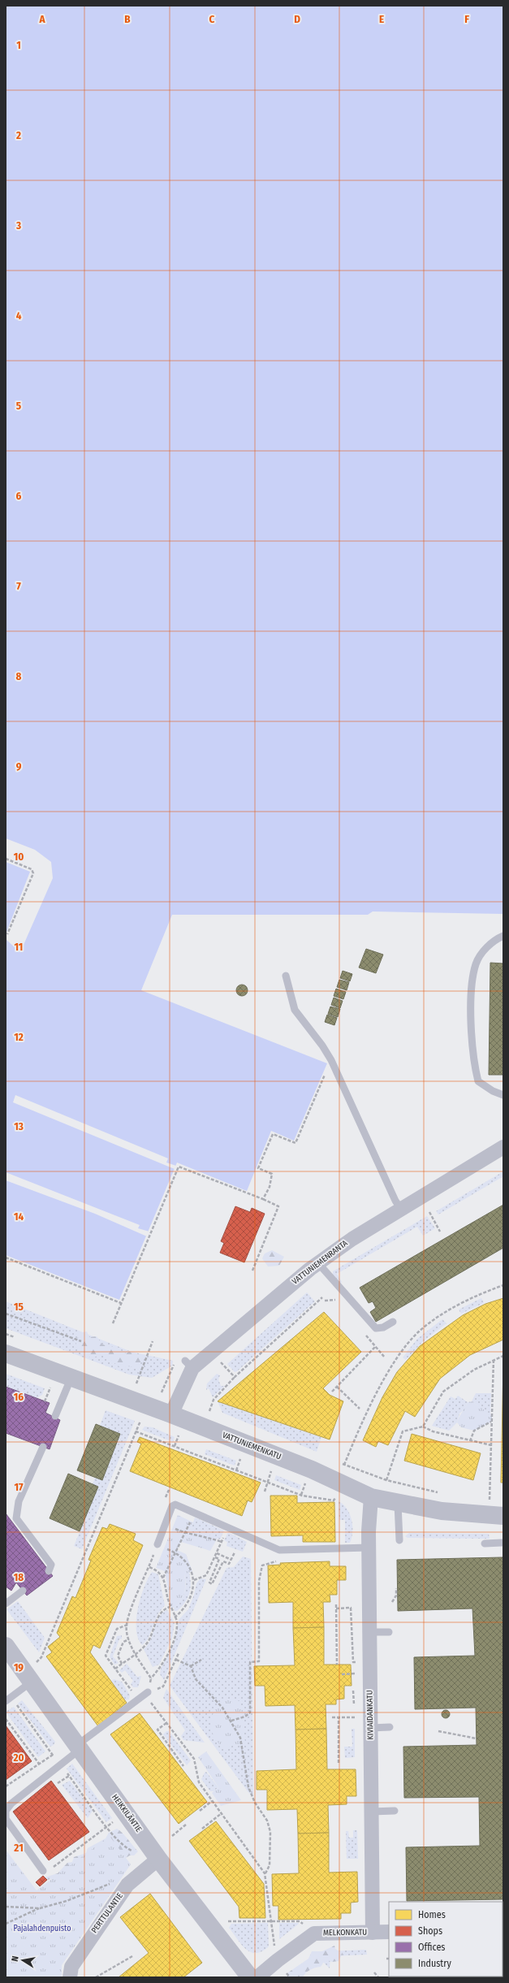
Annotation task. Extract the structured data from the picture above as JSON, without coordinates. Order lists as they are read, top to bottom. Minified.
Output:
{"streets":{"street":["VATTUNIEMENRANTA","VATTUNIEMENKATU","KIVIAIDANKATU","HEIKKILÄNTIE","PERTTULANTIE","MELKONKATU"]},"crossings":[["VATTUNIEMENRANTA","VATTUNIEMENKATU"],["VATTUNIEMENKATU","KIVIAIDANKATU"],["KIVIAIDANKATU","MELKONKATU"],["HEIKKILÄNTIE","PERTTULANTIE"]],"parks":["Pajalahdenpuisto"],"legend":["Homes","Shops","Offices","Industry"],"north":"left","grid":{"columns":["A","B","C","D","E","F"],"rows":["1","2","3","4","5","6","7","8","9","10","11","12","13","14","15","16","17","18","19","20","21"]}}
